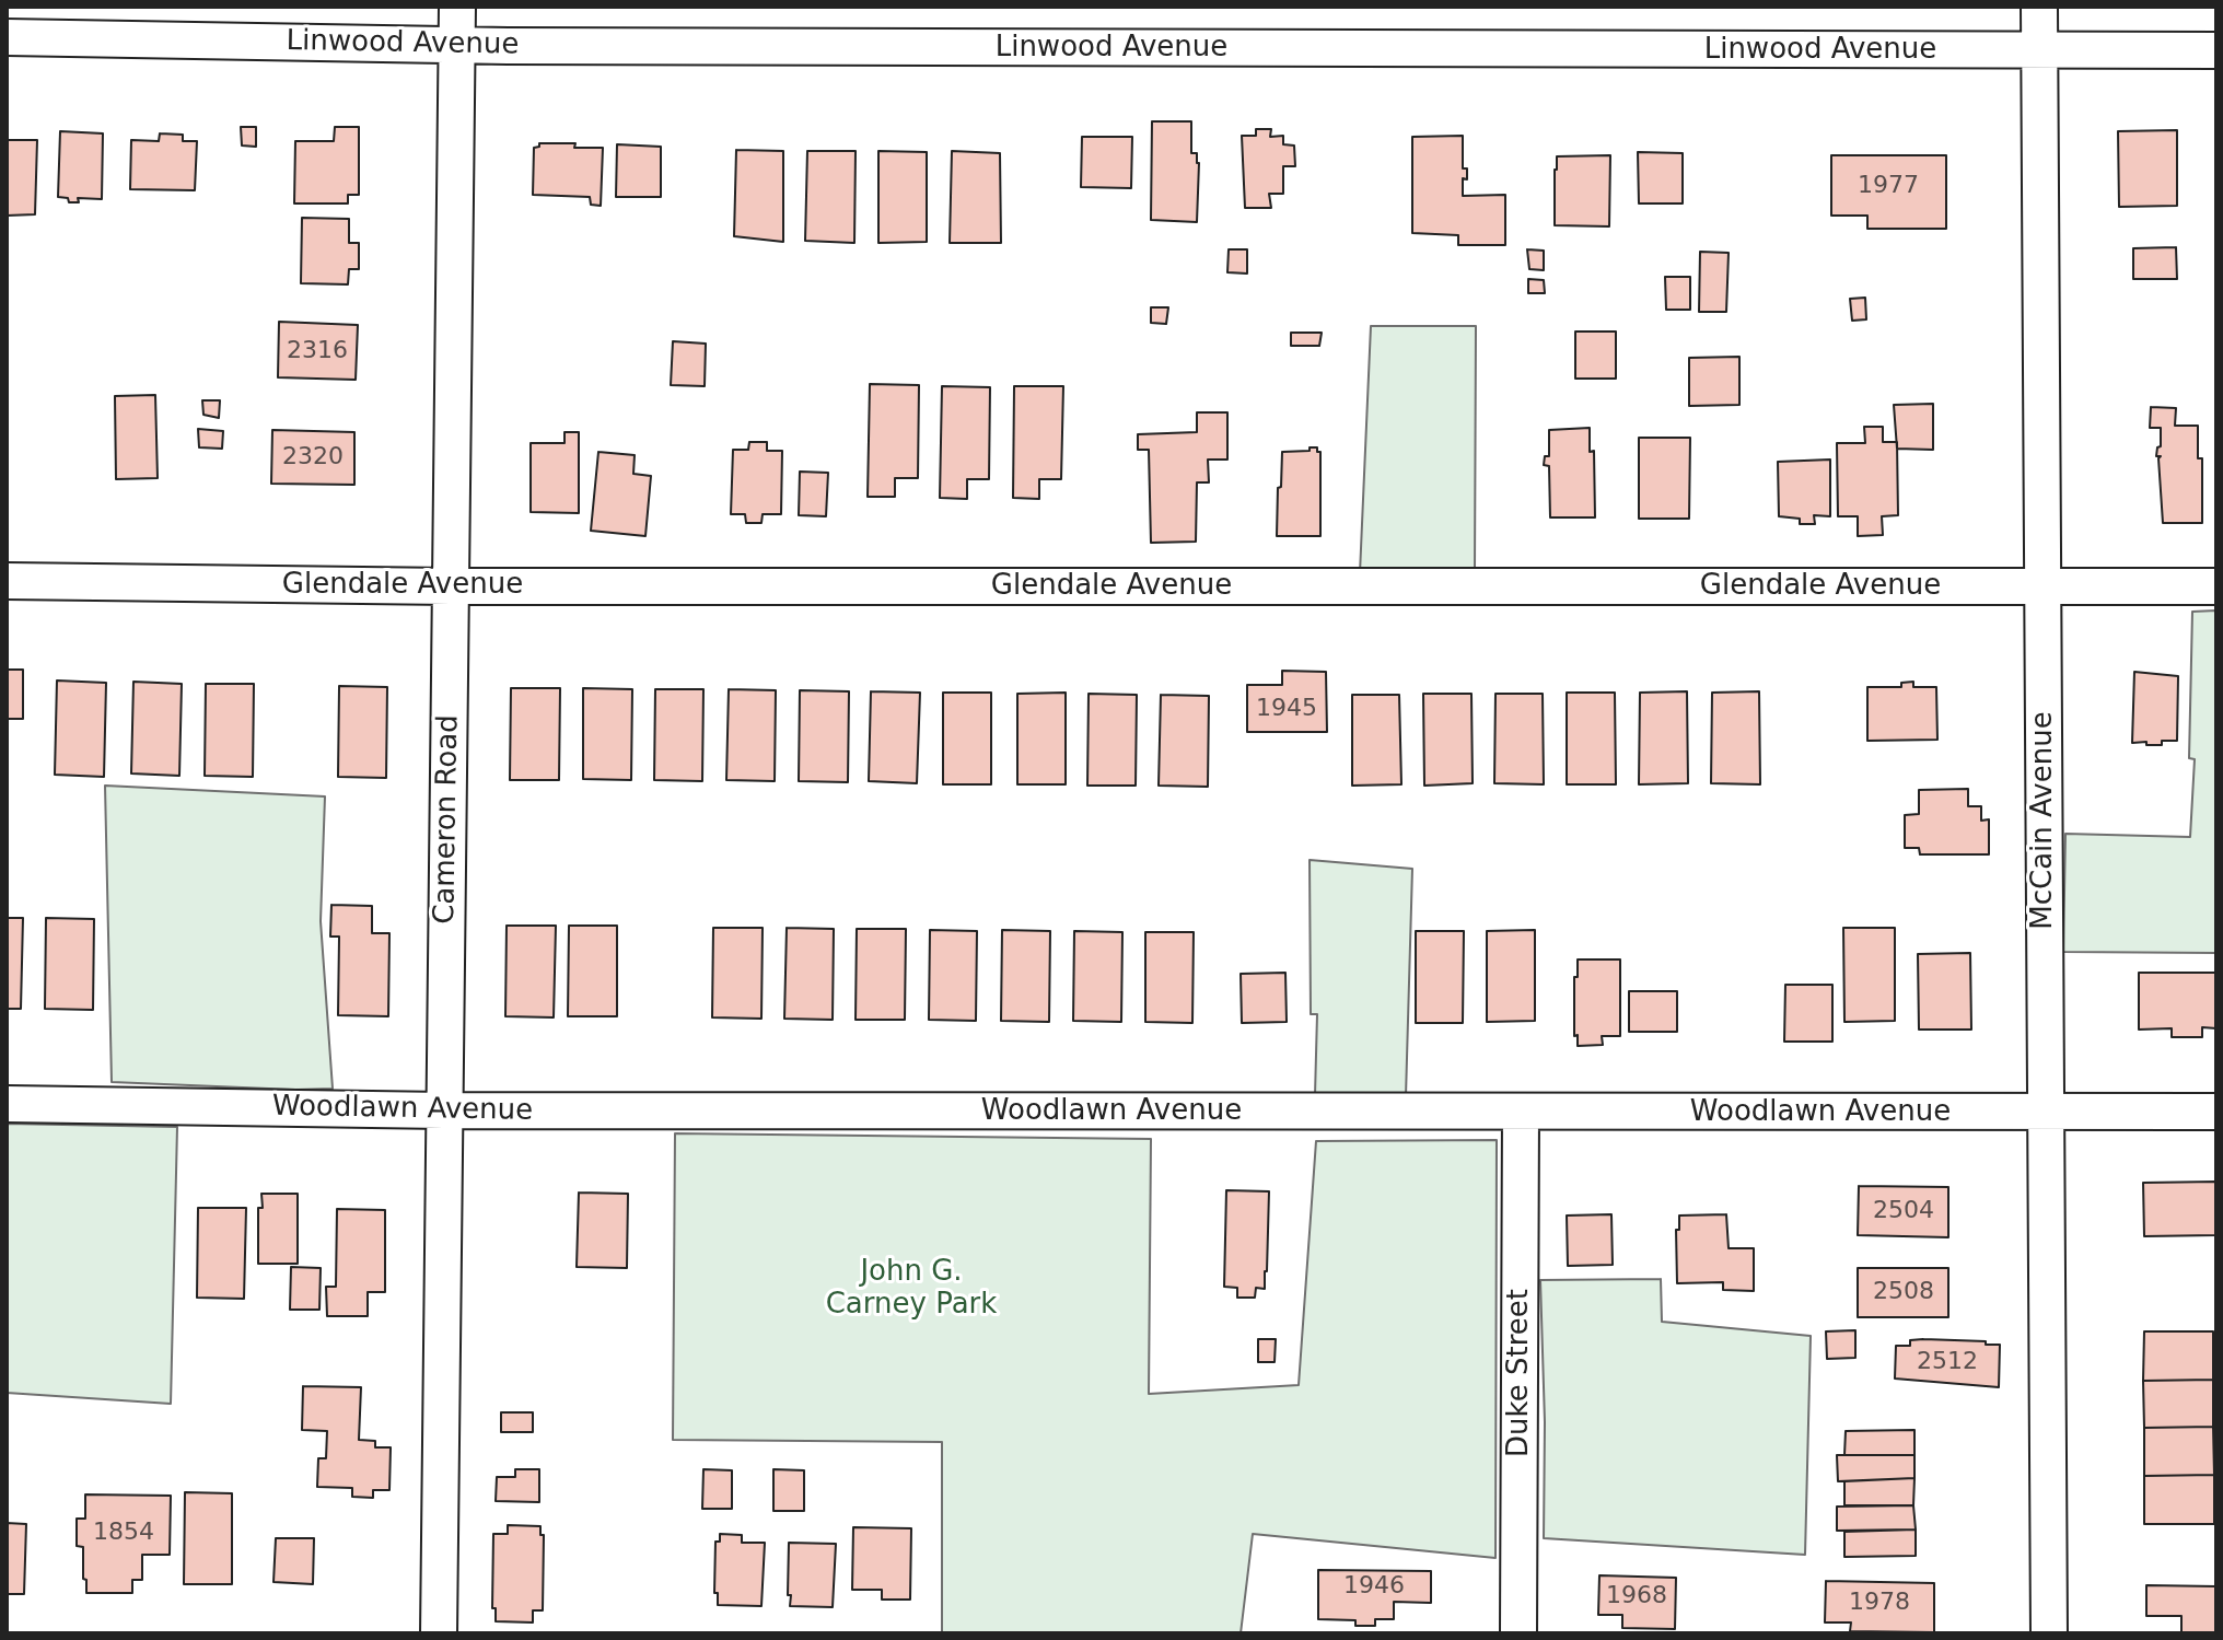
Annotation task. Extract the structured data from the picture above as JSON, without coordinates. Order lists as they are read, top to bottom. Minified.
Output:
{"streets":{"street":["Linwood Avenue","Glendale Avenue","Cameron Road","McCain Avenue","Woodlawn Avenue","Duke Street"]},"crossings":[["Linwood Avenue","Cameron Road"],["Linwood Avenue","McCain Avenue"],["Glendale Avenue","Cameron Road"],["Glendale Avenue","McCain Avenue"],["Cameron Road","Woodlawn Avenue"],["McCain Avenue","Woodlawn Avenue"],["Woodlawn Avenue","Duke Street"]],"parks":["John G. Carney Park"],"house_numbers":["1977","2316","2320","1945","2504","2508","2512","1854","1946","1968","1978"]}
